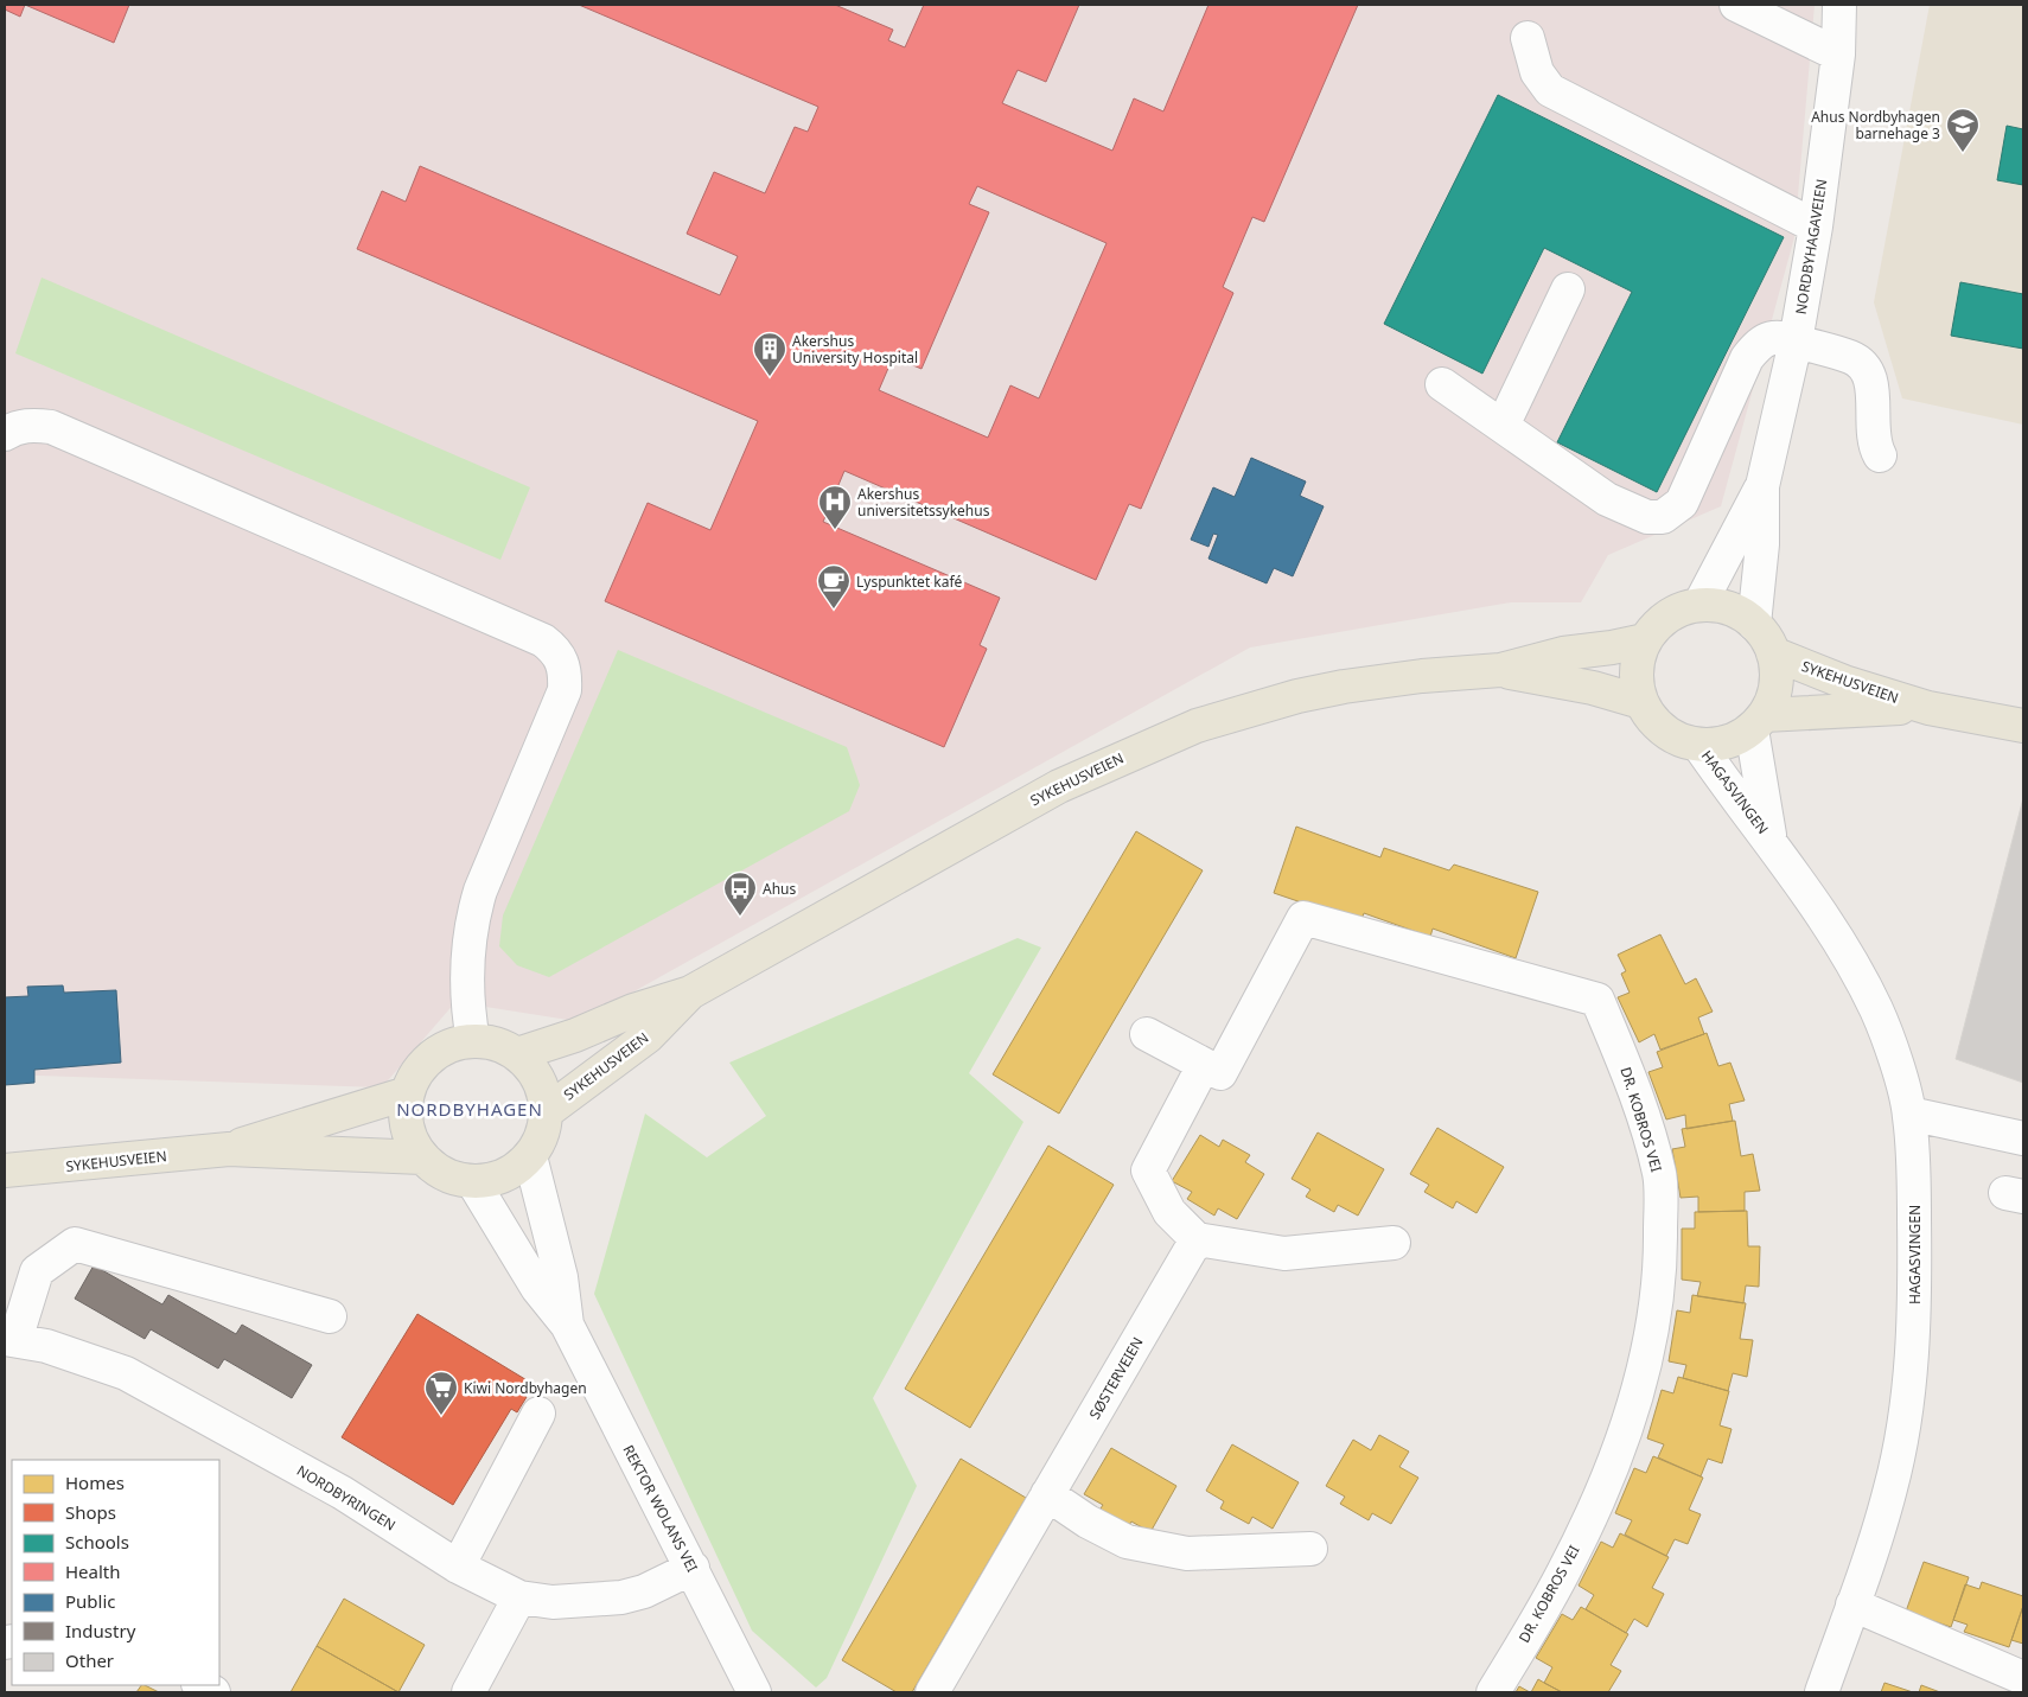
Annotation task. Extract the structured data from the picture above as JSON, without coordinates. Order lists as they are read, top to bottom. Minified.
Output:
{"streets":{"main road":["SYKEHUSVEIEN"],"street":["NORDBYHAGAVEIEN","HAGASVINGEN","DR. KOBROS VEI","SØSTERVEIEN","NORDBYRINGEN","REKTOR WOLANS VEI"]},"crossings":[["NORDBYHAGAVEIEN","SYKEHUSVEIEN"],["NORDBYHAGAVEIEN","HAGASVINGEN"],["SYKEHUSVEIEN","HAGASVINGEN"],["SYKEHUSVEIEN","REKTOR WOLANS VEI"],["NORDBYRINGEN","REKTOR WOLANS VEI"]],"districts":["NORDBYHAGEN"],"places":{"school or university":["Ahus Nordbyhagen barnehage 3"],"building":["Akershus University Hospital"],"hospital":["Akershus universitetssykehus"],"cafe":["Lyspunktet kafé"],"bus stop":["Ahus"],"supermarket":["Kiwi Nordbyhagen"]},"legend":["Homes","Shops","Schools","Health","Public","Industry","Other"]}
